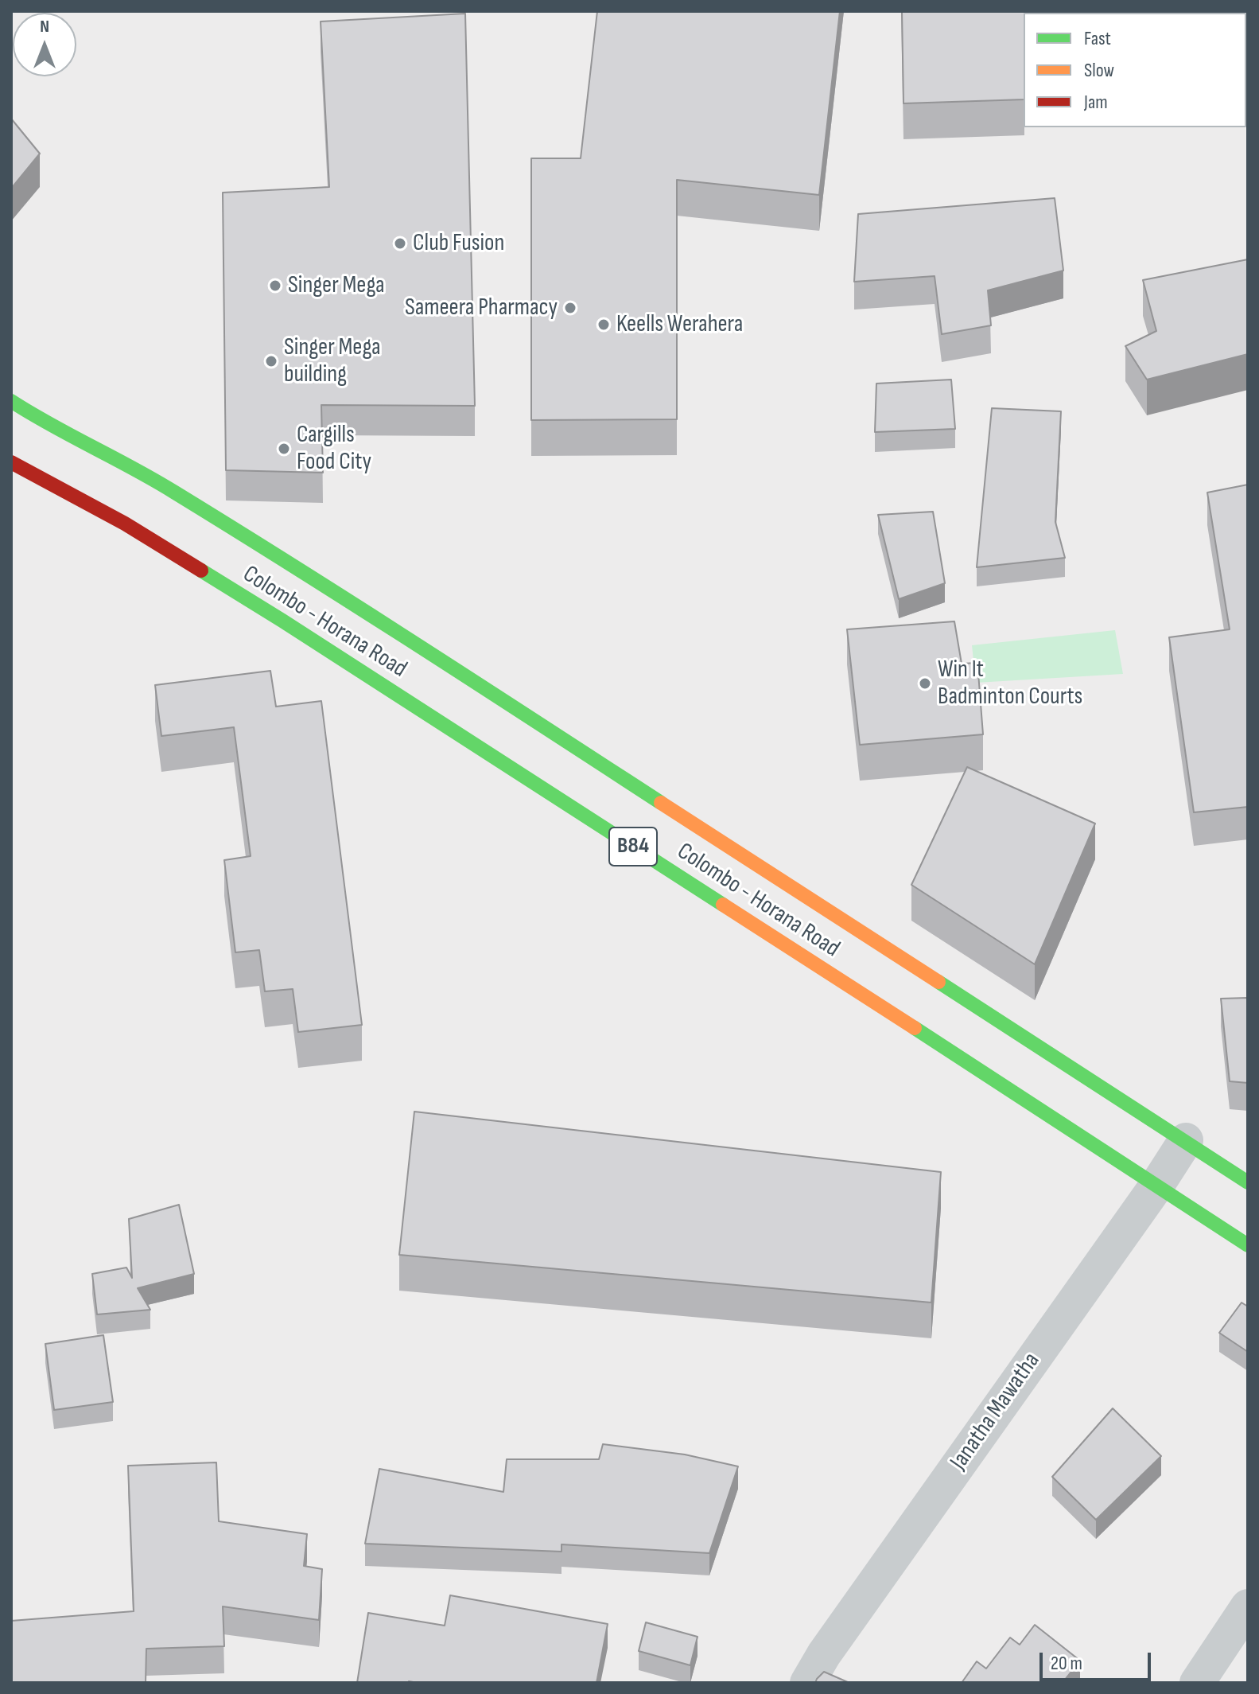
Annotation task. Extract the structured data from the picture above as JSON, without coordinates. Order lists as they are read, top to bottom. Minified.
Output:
{"streets":{"main road":["Colombo - Horana Road","B84"],"street":["Janatha Mawatha"]},"crossings":[["Colombo - Horana Road","Janatha Mawatha"]],"places":["Club Fusion","Singer Mega","Sameera Pharmacy","Keells Werahera","Singer Mega building","Cargills Food City","Win It Badminton Courts"],"legend":["Fast","Slow","Jam"],"scale_bar":"20 m","north":"top"}
